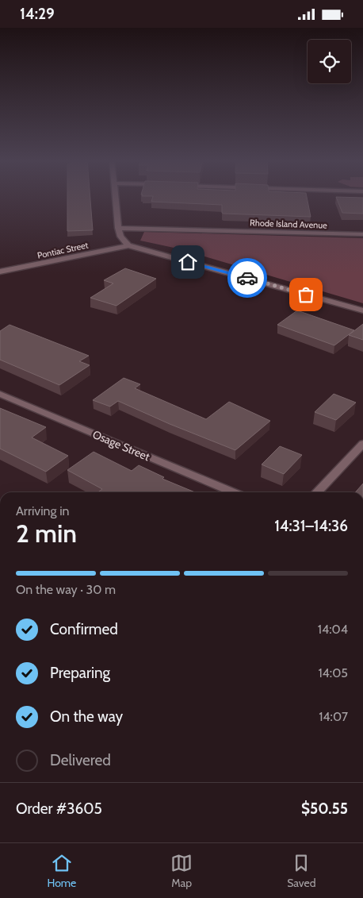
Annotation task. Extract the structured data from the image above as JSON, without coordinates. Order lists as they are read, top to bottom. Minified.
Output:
{"streets":{"street":["Rhode Island Avenue","Pontiac Street","Osage Street"]},"page":{"status":"14:29","heading":["2 min","Arriving in","14:31–14:36"],"panel":["Order #3605","$50.55"],"bar":"On the way · 30 m","list":[["Confirmed","14:04"],["Preparing","14:05"],["On the way","14:07"],"Delivered"],"tabs":["Home","Map","Saved"]}}
